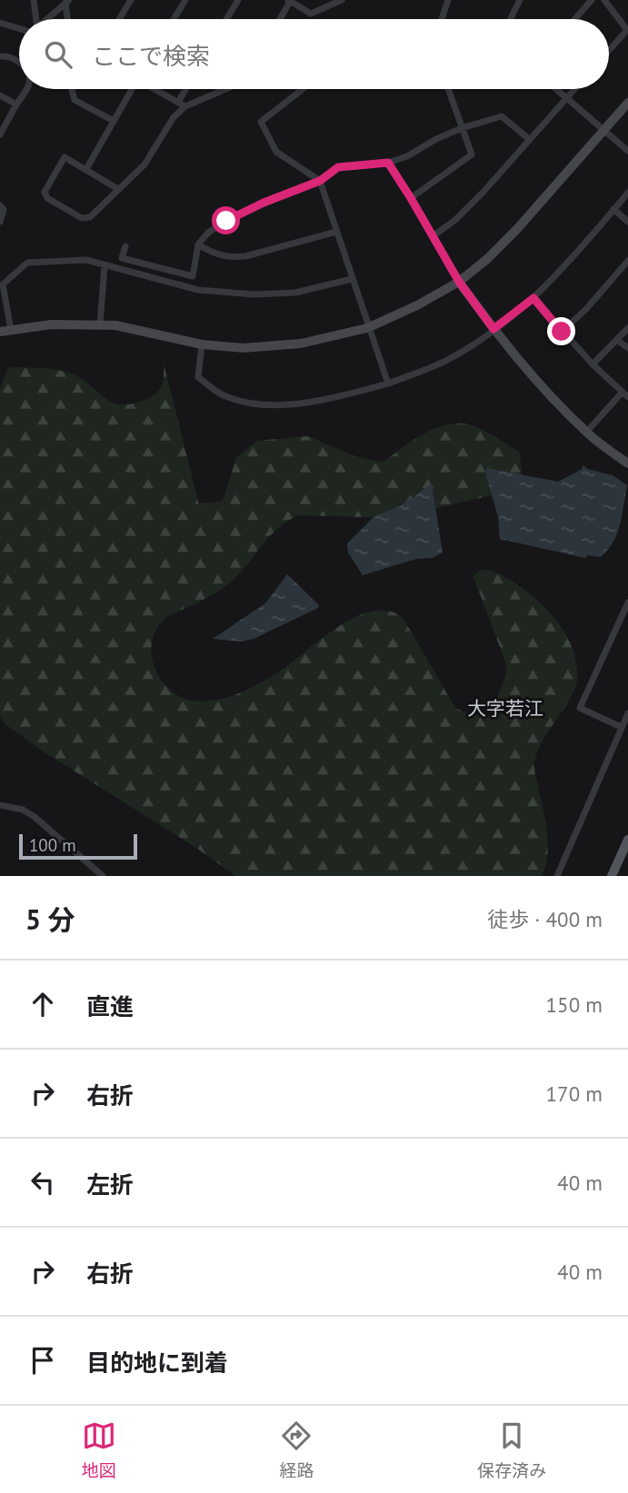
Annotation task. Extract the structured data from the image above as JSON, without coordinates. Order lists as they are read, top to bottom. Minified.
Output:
{"districts":["大字若江"],"scale_bar":"100 m","page":{"search":"ここで検索","scale":"100 m","heading":["5 分","徒歩 · 400 m"],"list":[["直進","150 m"],["右折","170 m"],["左折","40 m"],["右折","40 m"],"目的地に到着"],"nav":["地図","経路","保存済み"]}}
